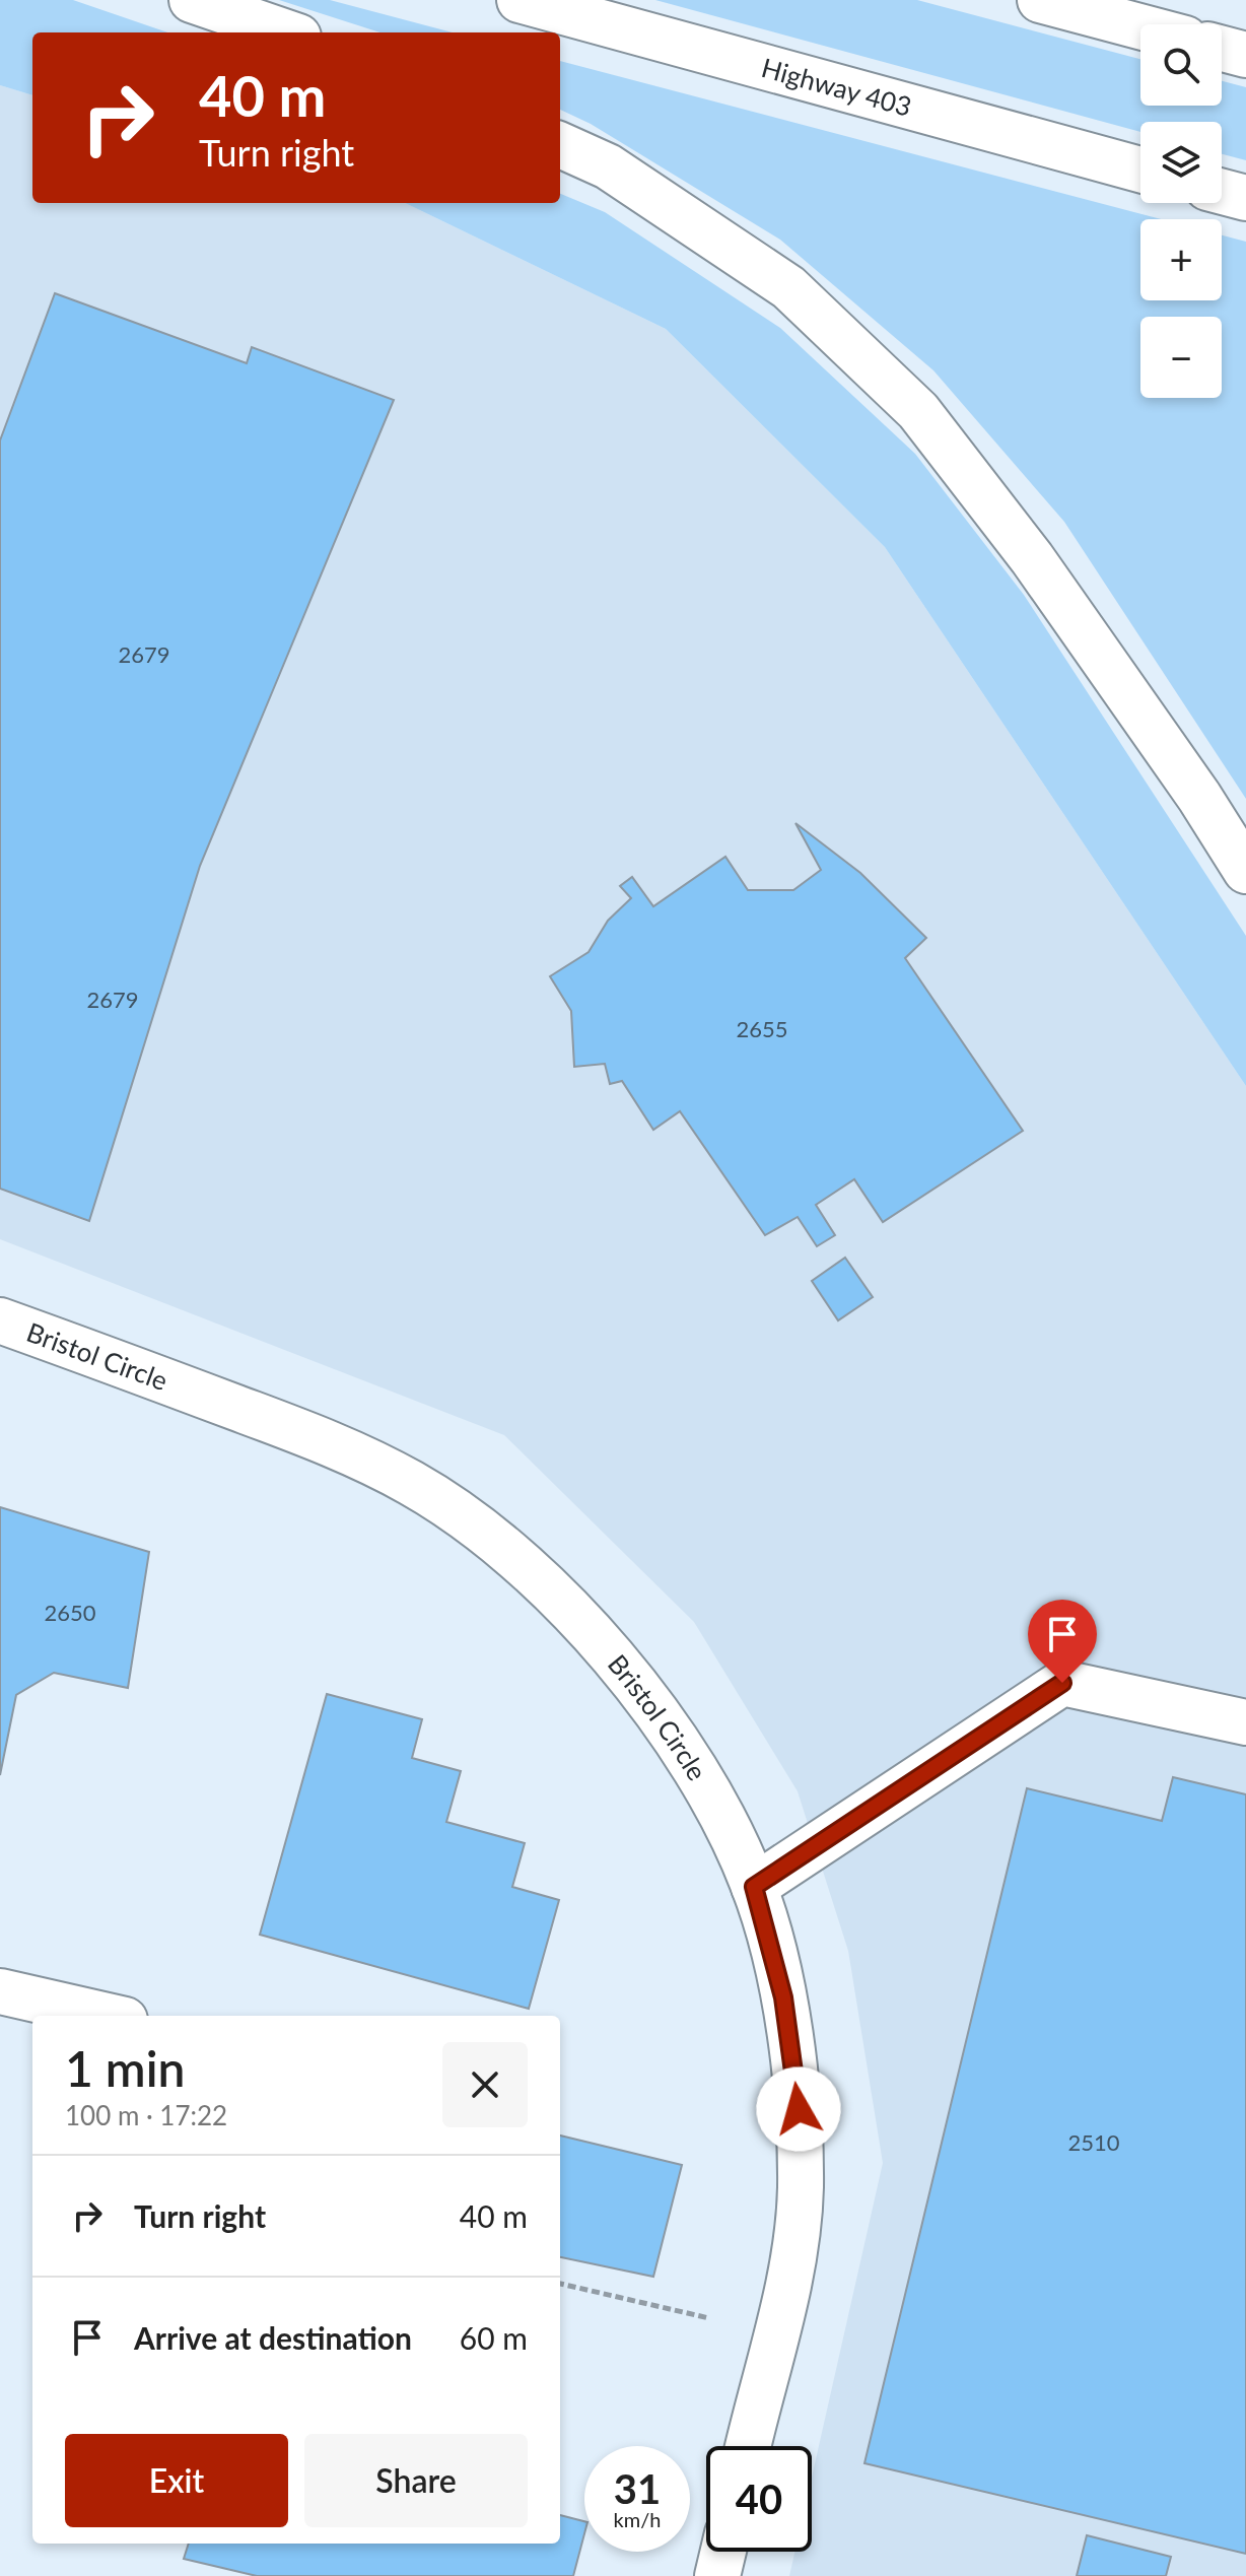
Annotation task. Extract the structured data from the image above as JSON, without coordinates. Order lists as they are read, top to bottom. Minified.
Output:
{"streets":{"main road":["Highway 403","Bristol Circle"]},"house_numbers":["2679","2679","2655","2650","2510"],"page":{"map_buttons":["+","−"],"turn":["40 m","Turn right"],"heading":["1 min","100 m · 17:22"],"list":[{"name":"Turn right","value":"40 m"},{"name":"Arrive at destination","value":"60 m"}],"buttons":["Exit","Share"],"speed":"31 km/h","limit":"40"}}
